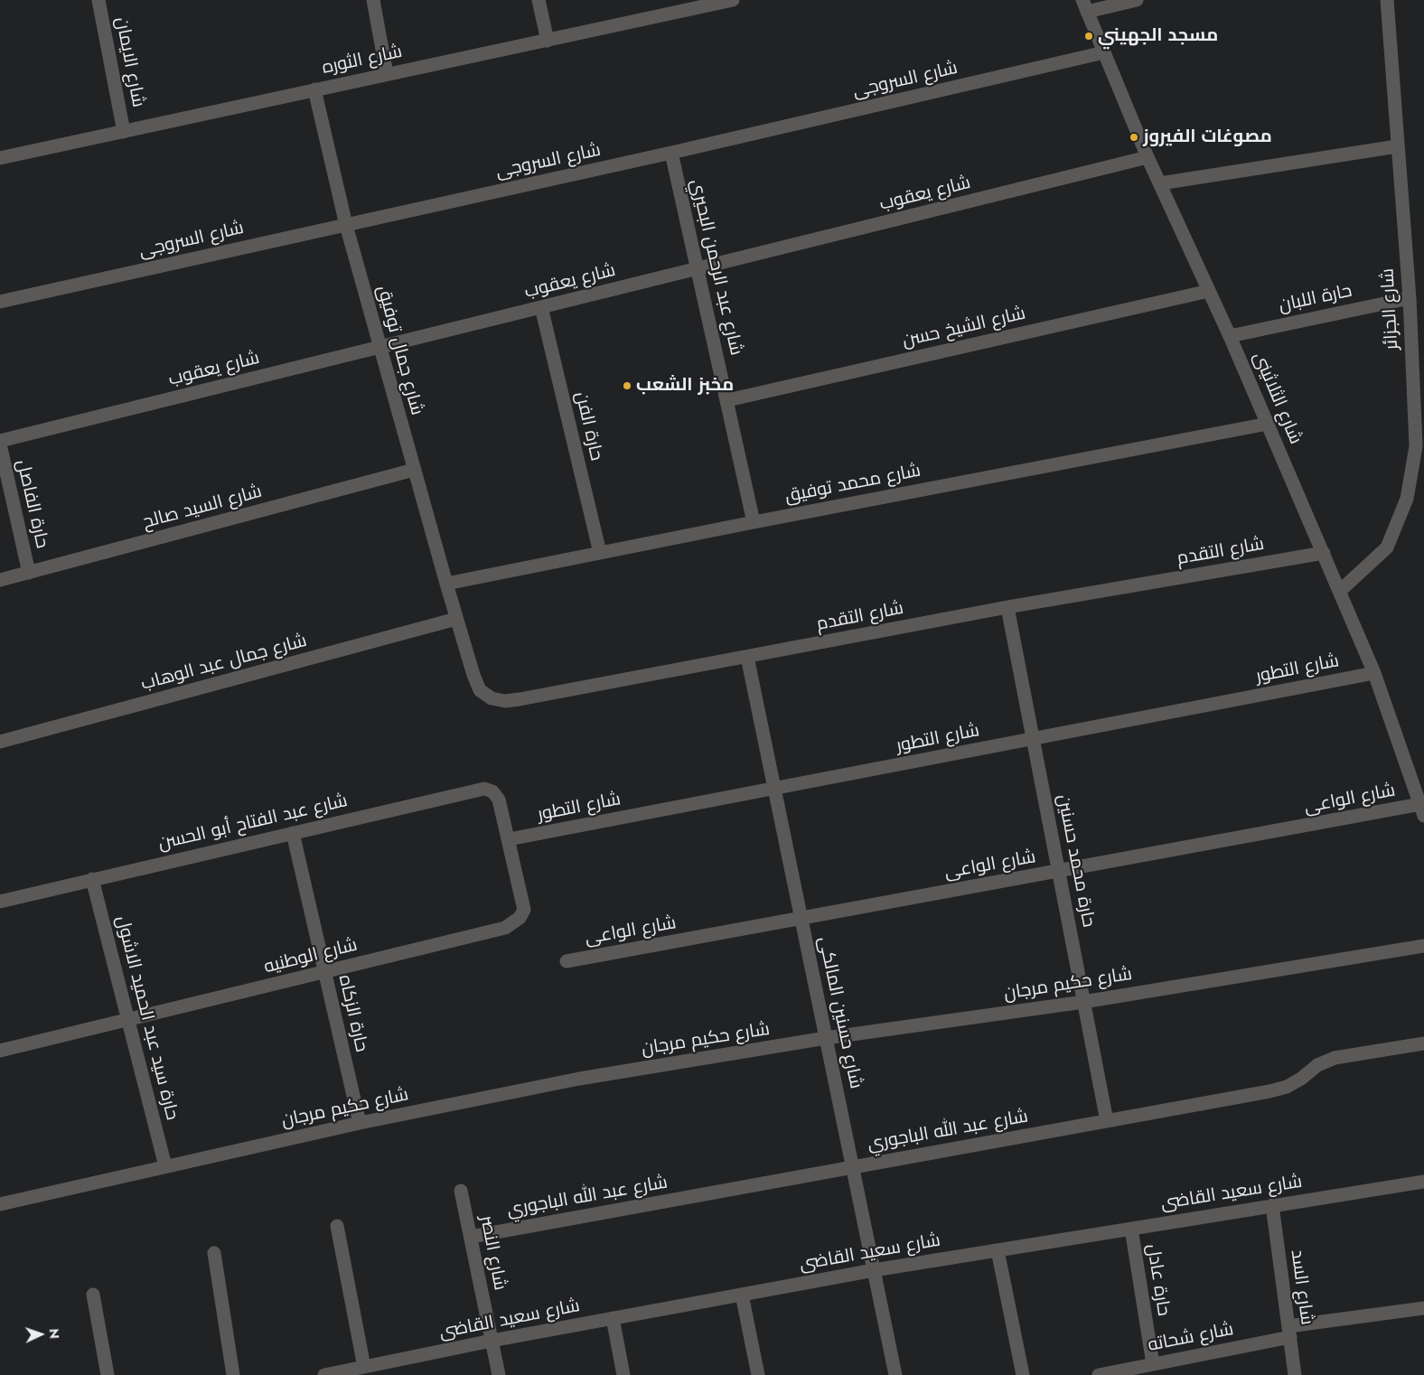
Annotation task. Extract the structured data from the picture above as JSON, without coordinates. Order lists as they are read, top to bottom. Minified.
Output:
{"streets":{"street":["شارع الثوره","شارع الايمان","شارع السروجى","شارع يعقوب","شارع عبد الرحمن البحيري","حارة اللبان","شارع الجزائر","شارع الشيخ حسن","شارع جمال توفيق","شارع الثلاثينى","حارة الفن","شارع محمد توفيق","حارة الفاصل","شارع السيد صالح","شارع التقدم","شارع جمال عبد الوهاب","شارع التطور","شارع الواعى","شارع عبد الفتاح أبو الحسن","حارة محمد حسنين","شارع الوطنيه","شارع حكيم مرجان","شارع حسنين المالكى","حارة الزكاه","حارة سيد عبد الحميد الاشول","شارع عبد الله الباجوري","شارع سعيد القاضى","شارع النصر","حارة عادل","شارع السد","شارع شحاته"]},"crossings":[["شارع الثوره","شارع الايمان"],["شارع الثوره","شارع جمال توفيق"],["شارع السروجى","شارع عبد الرحمن البحيري"],["شارع السروجى","شارع جمال توفيق"],["شارع السروجى","شارع الثلاثينى"],["شارع يعقوب","شارع عبد الرحمن البحيري"],["شارع يعقوب","شارع جمال توفيق"],["شارع يعقوب","شارع الثلاثينى"],["شارع يعقوب","حارة الفن"],["شارع عبد الرحمن البحيري","شارع الشيخ حسن"],["شارع عبد الرحمن البحيري","شارع محمد توفيق"],["حارة اللبان","شارع الجزائر"],["حارة اللبان","شارع الثلاثينى"],["شارع الجزائر","شارع الثلاثينى"],["شارع الشيخ حسن","شارع الثلاثينى"],["شارع جمال توفيق","شارع محمد توفيق"],["شارع جمال توفيق","شارع السيد صالح"],["شارع جمال توفيق","شارع التقدم"],["شارع جمال توفيق","شارع جمال عبد الوهاب"],["شارع الثلاثينى","شارع محمد توفيق"],["شارع الثلاثينى","شارع التقدم"],["شارع الثلاثينى","شارع التطور"],["شارع الثلاثينى","شارع الواعى"],["حارة الفن","شارع محمد توفيق"],["حارة الفاصل","شارع السيد صالح"],["شارع التقدم","شارع جمال عبد الوهاب"],["شارع التقدم","حارة محمد حسنين"],["شارع التقدم","شارع حسنين المالكى"],["شارع التطور","حارة محمد حسنين"],["شارع التطور","شارع الوطنيه"],["شارع التطور","شارع حسنين المالكى"],["شارع الواعى","حارة محمد حسنين"],["شارع الواعى","شارع حسنين المالكى"],["شارع عبد الفتاح أبو الحسن","شارع الوطنيه"],["شارع عبد الفتاح أبو الحسن","حارة الزكاه"],["شارع عبد الفتاح أبو الحسن","حارة سيد عبد الحميد الاشول"],["حارة محمد حسنين","شارع حكيم مرجان"],["حارة محمد حسنين","شارع عبد الله الباجوري"],["شارع الوطنيه","حارة الزكاه"],["شارع الوطنيه","حارة سيد عبد الحميد الاشول"],["شارع حكيم مرجان","شارع حسنين المالكى"],["شارع حكيم مرجان","حارة الزكاه"],["شارع حكيم مرجان","حارة سيد عبد الحميد الاشول"],["شارع حسنين المالكى","شارع عبد الله الباجوري"],["شارع حسنين المالكى","شارع سعيد القاضى"],["شارع عبد الله الباجوري","شارع النصر"],["شارع سعيد القاضى","شارع النصر"],["شارع سعيد القاضى","حارة عادل"],["شارع سعيد القاضى","شارع السد"],["حارة عادل","شارع شحاته"],["شارع السد","شارع شحاته"]],"places":["مسجد الجهيني","مصوغات الفيروز","مخبز الشعب"],"north":"right"}
